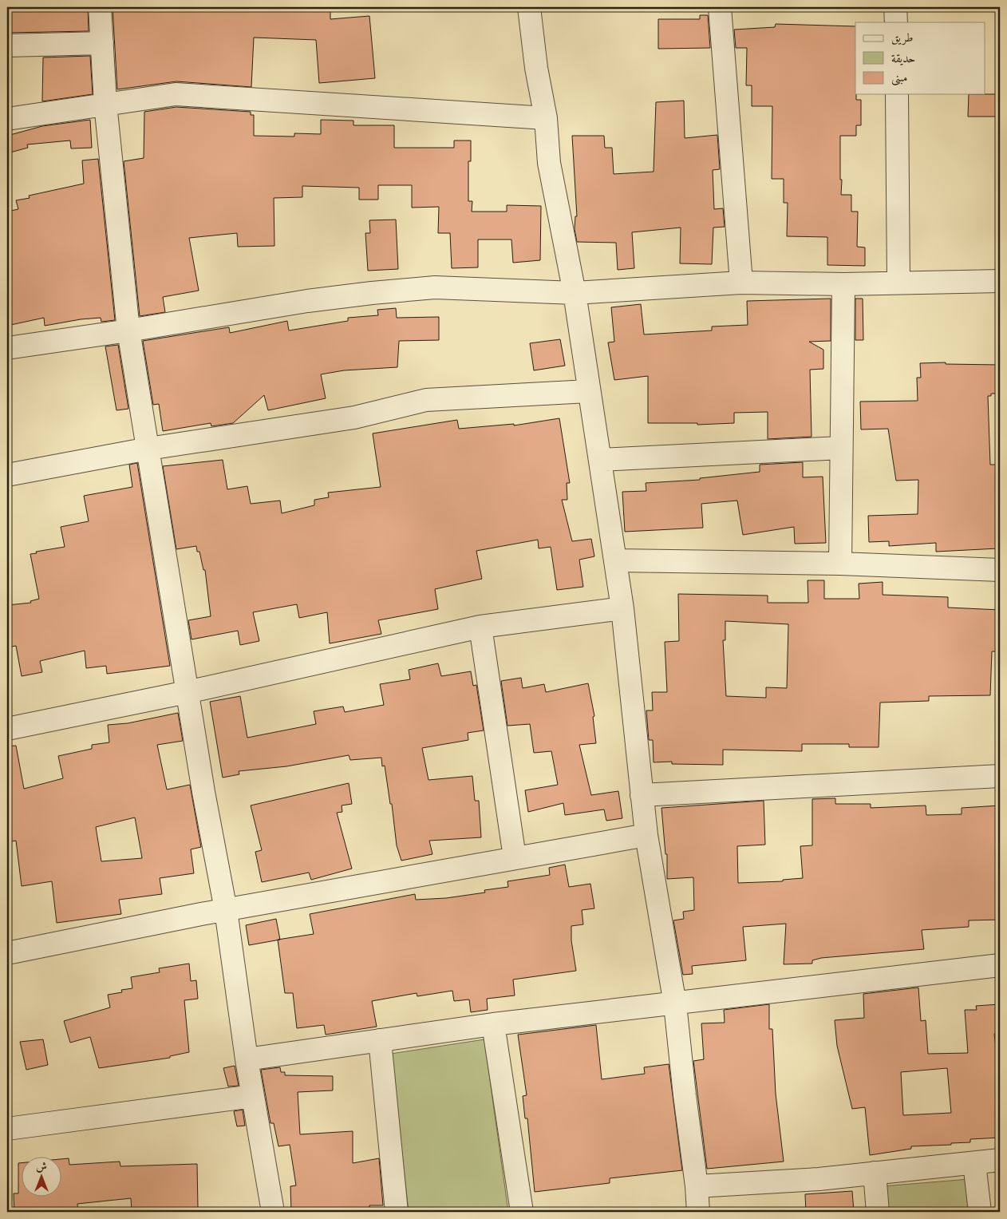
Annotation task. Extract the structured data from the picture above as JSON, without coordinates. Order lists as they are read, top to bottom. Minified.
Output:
{"legend":["طريق","حديقة","مبنى"],"north":"top"}
